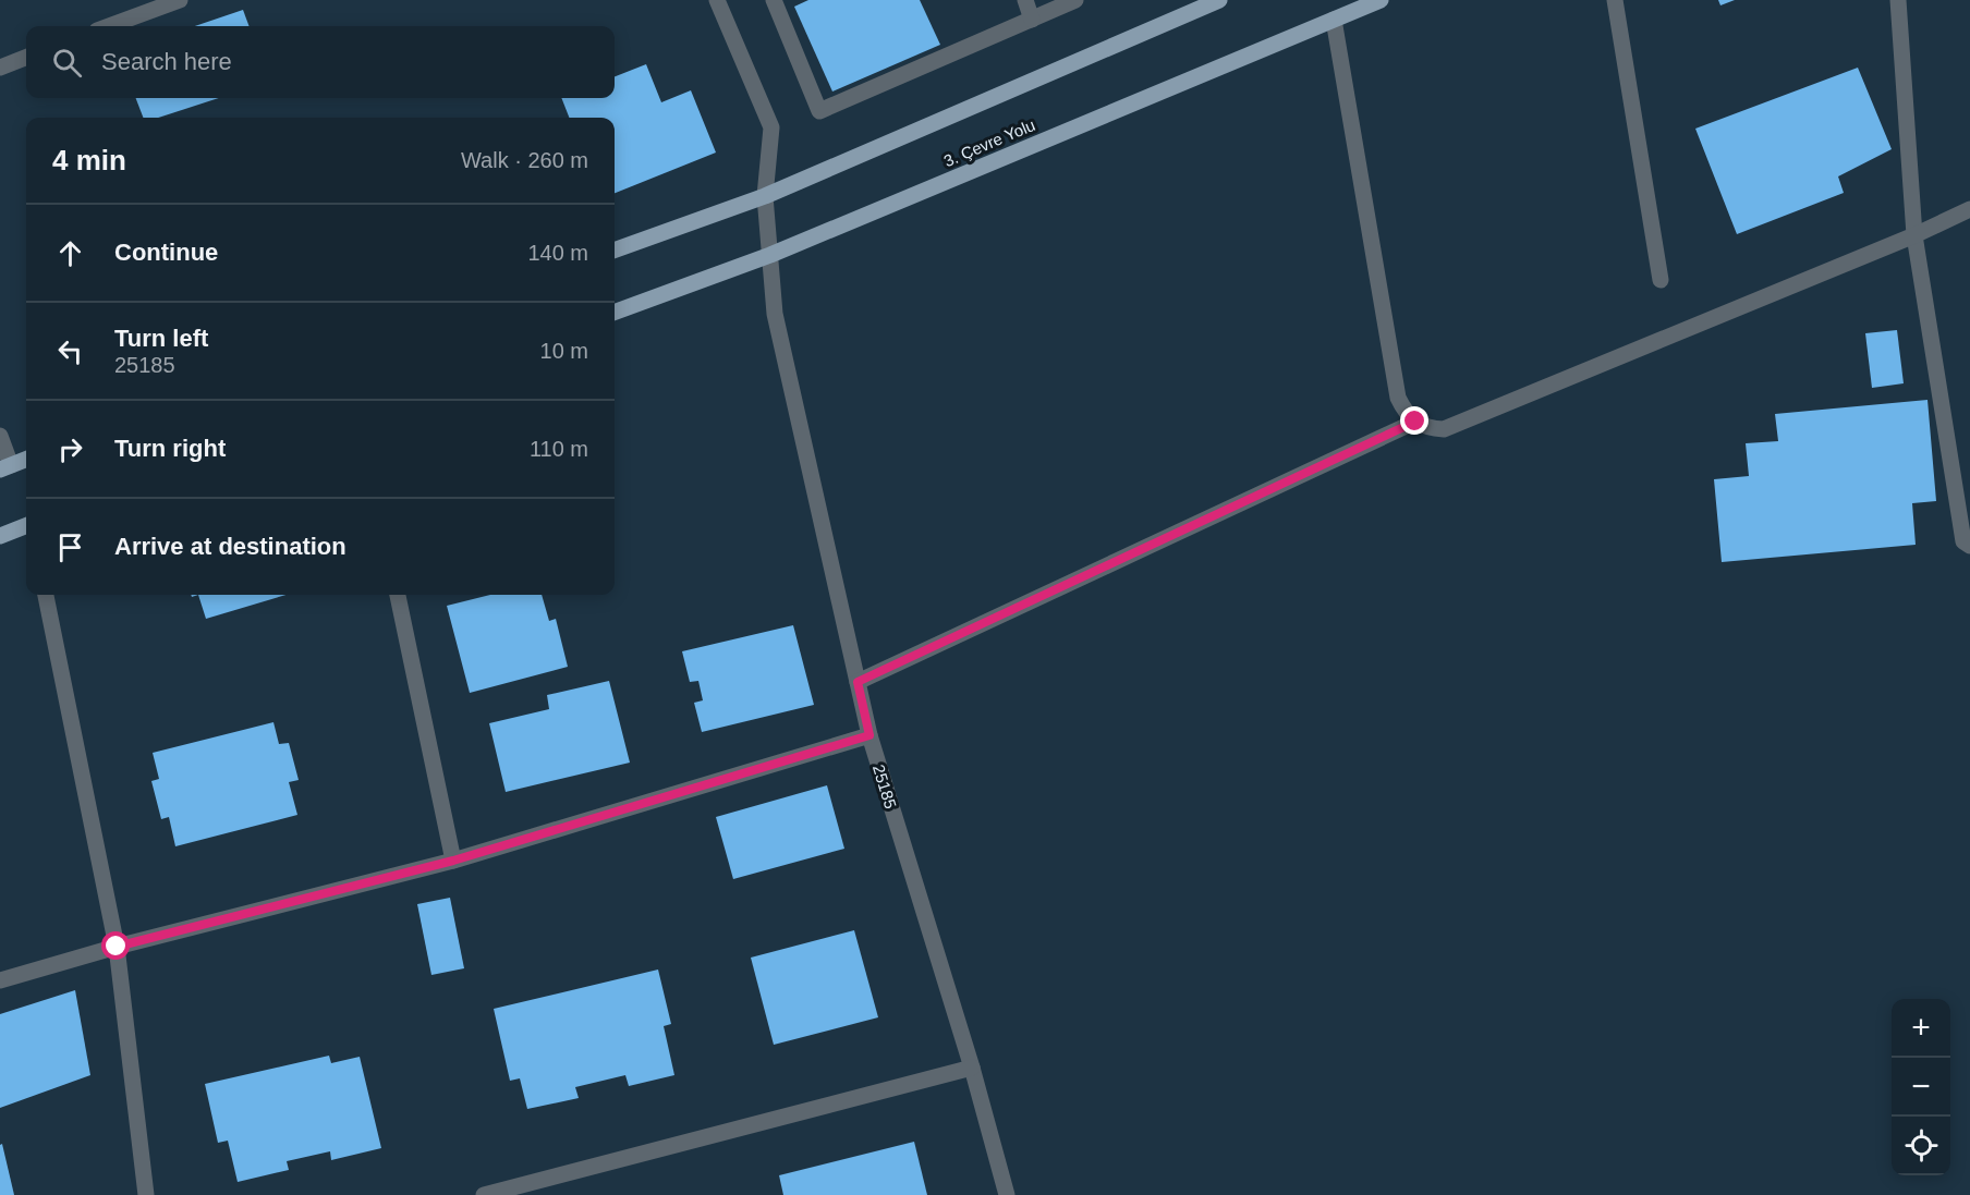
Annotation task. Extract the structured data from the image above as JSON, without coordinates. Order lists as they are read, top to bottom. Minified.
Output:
{"streets":{"main road":["3. Çevre Yolu"],"street":["25185"]},"crossings":[["3. Çevre Yolu","25185"]],"page":{"search":"Search here","heading":["4 min","Walk · 260 m"],"list":[["Continue","140 m"],["Turn left","25185","10 m"],["Turn right","110 m"],"Arrive at destination"],"map_buttons":["+","−"]}}
